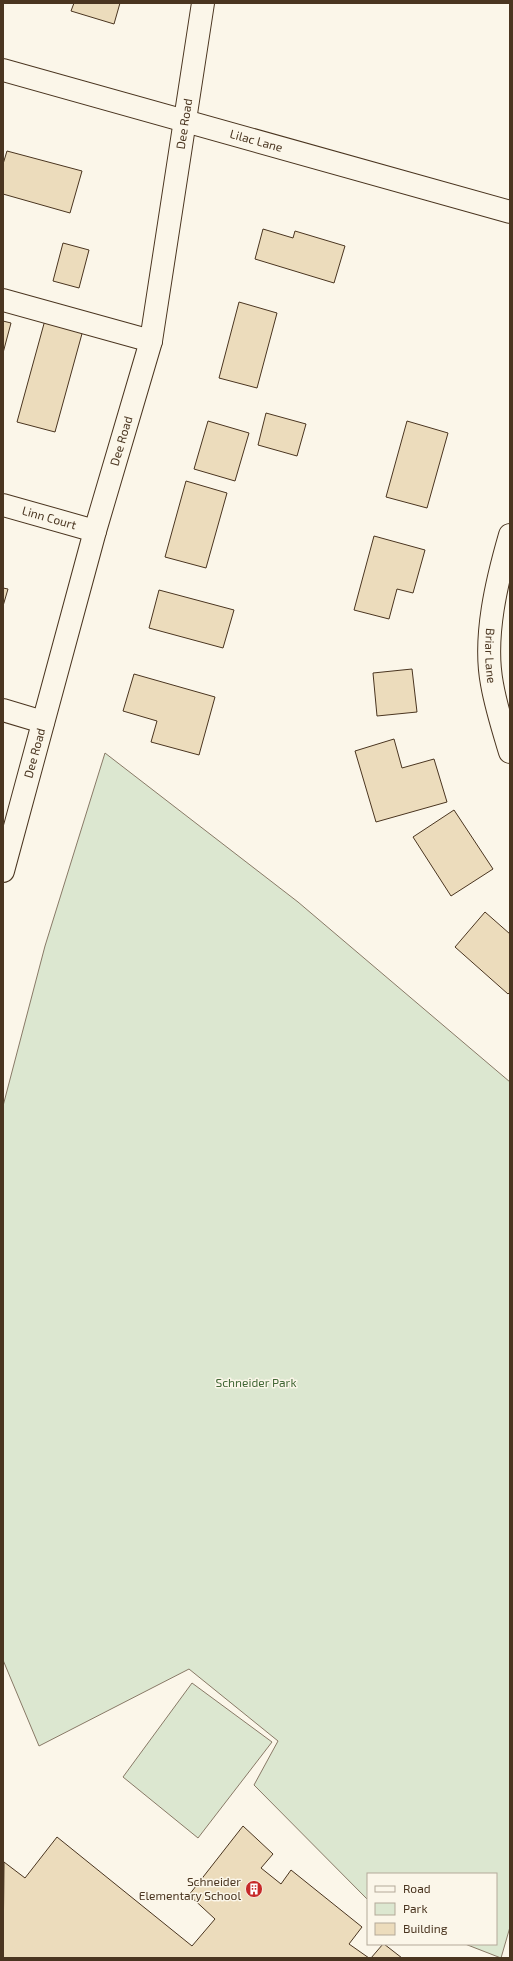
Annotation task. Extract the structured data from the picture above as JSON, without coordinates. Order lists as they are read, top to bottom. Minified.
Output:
{"streets":{"street":["Dee Road","Lilac Lane","Linn Court","Briar Lane"]},"crossings":[["Dee Road","Lilac Lane"],["Dee Road","Linn Court"]],"parks":["Schneider Park"],"places":{"building":["Schneider Elementary School"]},"legend":["Road","Park","Building"]}
